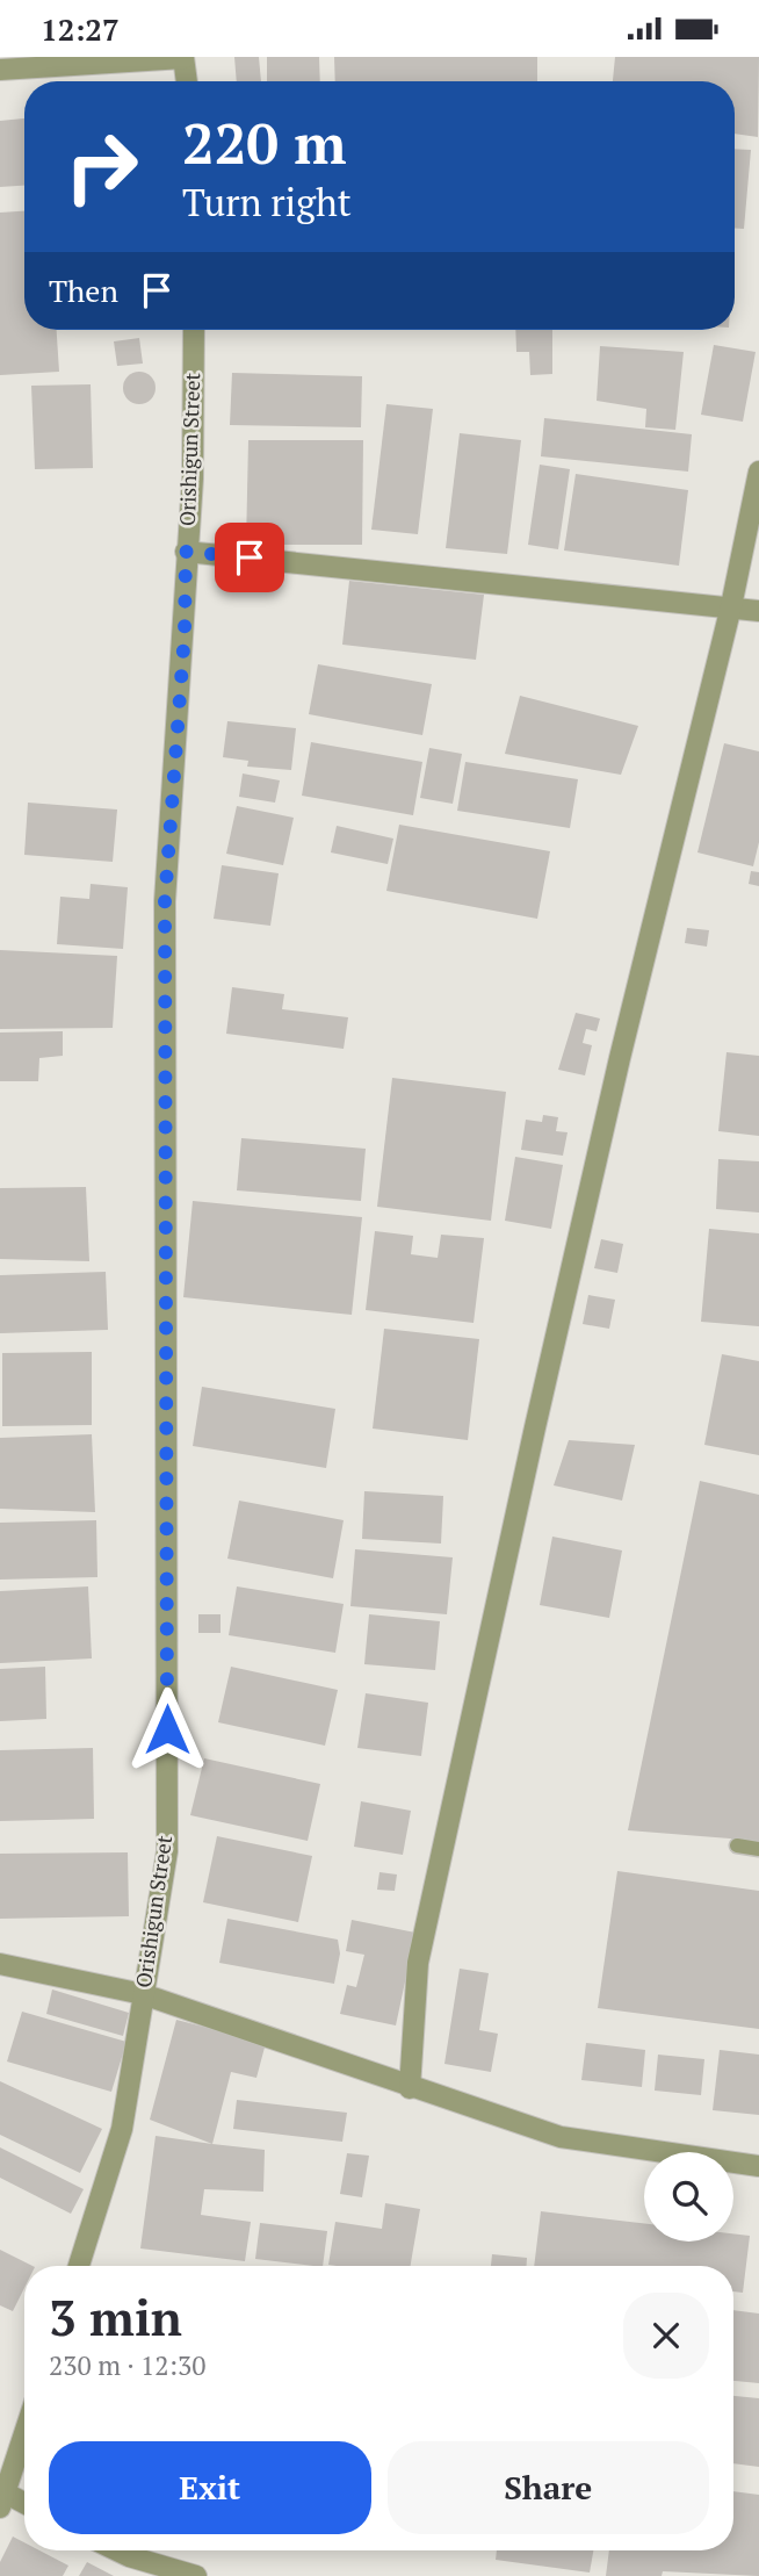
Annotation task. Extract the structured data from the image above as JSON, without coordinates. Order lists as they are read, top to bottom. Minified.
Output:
{"streets":{"street":["Orishigun Street"]},"page":{"status":"12:27","turn":["220 m","Turn right"],"then":"Then","heading":["3 min","230 m · 12:30"],"buttons":["Exit","Share"]}}
